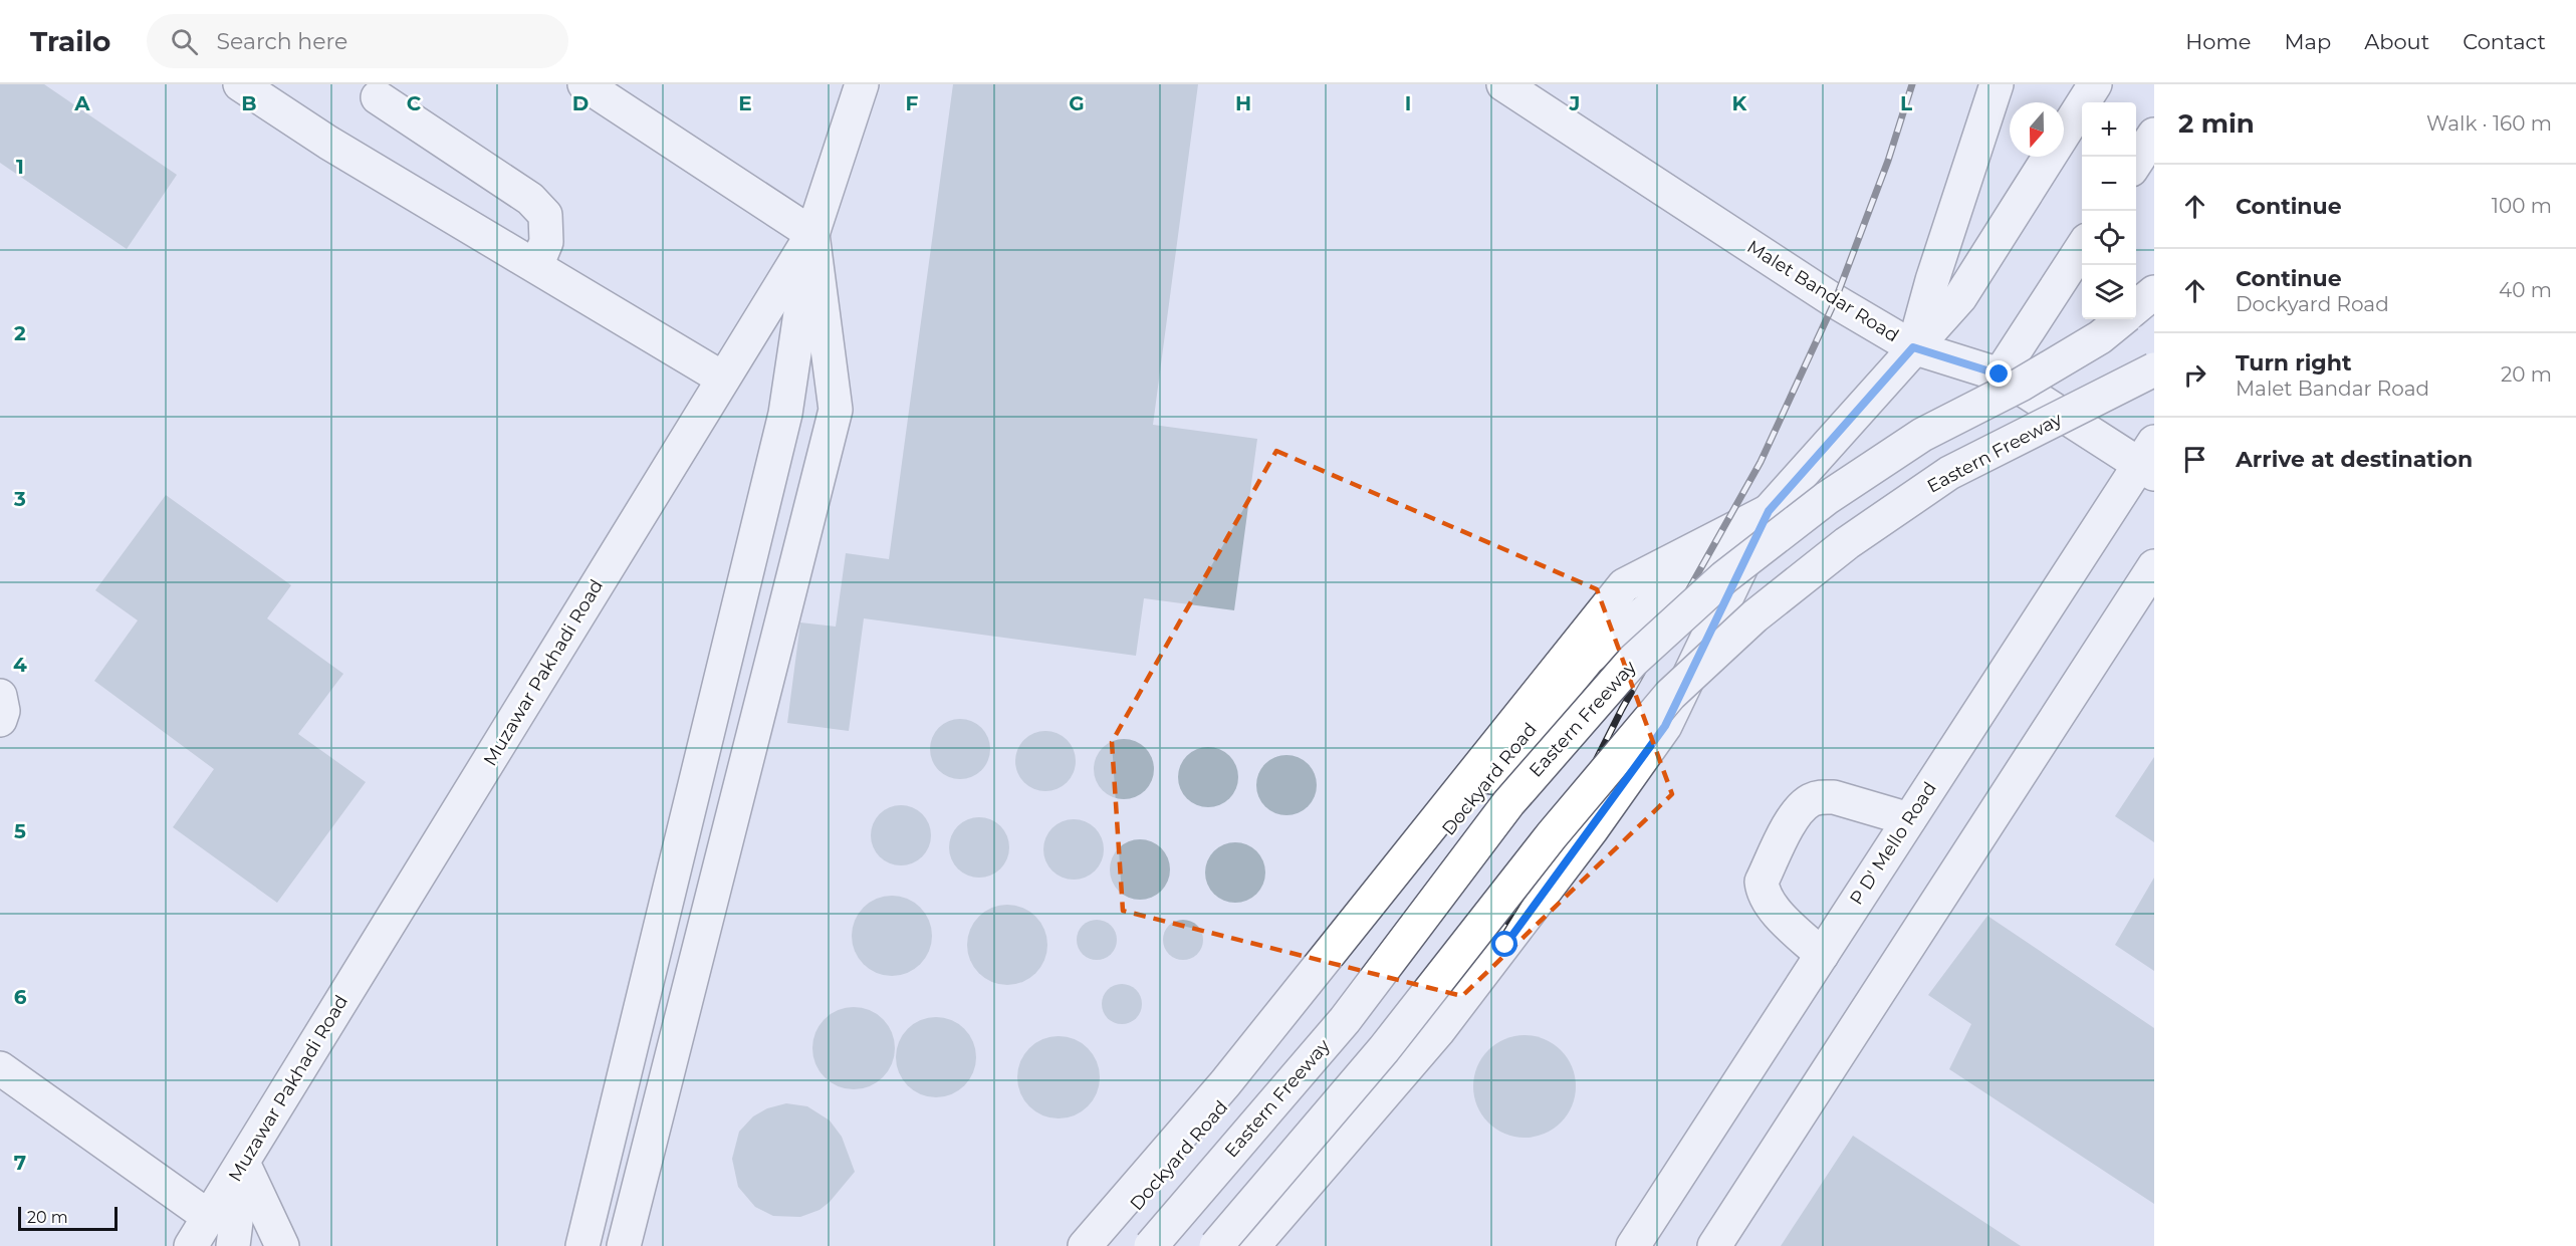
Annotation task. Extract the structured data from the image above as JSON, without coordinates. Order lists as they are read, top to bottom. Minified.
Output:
{"streets":{"main road":["Malet Bandar Road","Eastern Freeway","Muzawar Pakhadi Road","Dockyard Road","P D' Mello Road"]},"crossings":[["Malet Bandar Road","Dockyard Road"],["Malet Bandar Road","P D' Mello Road"]],"scale_bar":"20 m","north":"bottom","page":{"header":"Trailo","search":"Search here","nav":["Home","Map","About","Contact"],"heading":["2 min","Walk · 160 m"],"map_buttons":["+","−"],"list":[["Continue","100 m"],["Continue","Dockyard Road","40 m"],["Turn right","Malet Bandar Road","20 m"],"Arrive at destination"],"scale":"20 m"},"grid":{"columns":["A","B","C","D","E","F","G","H","I","J","K","L"],"rows":["1","2","3","4","5","6","7"]}}
